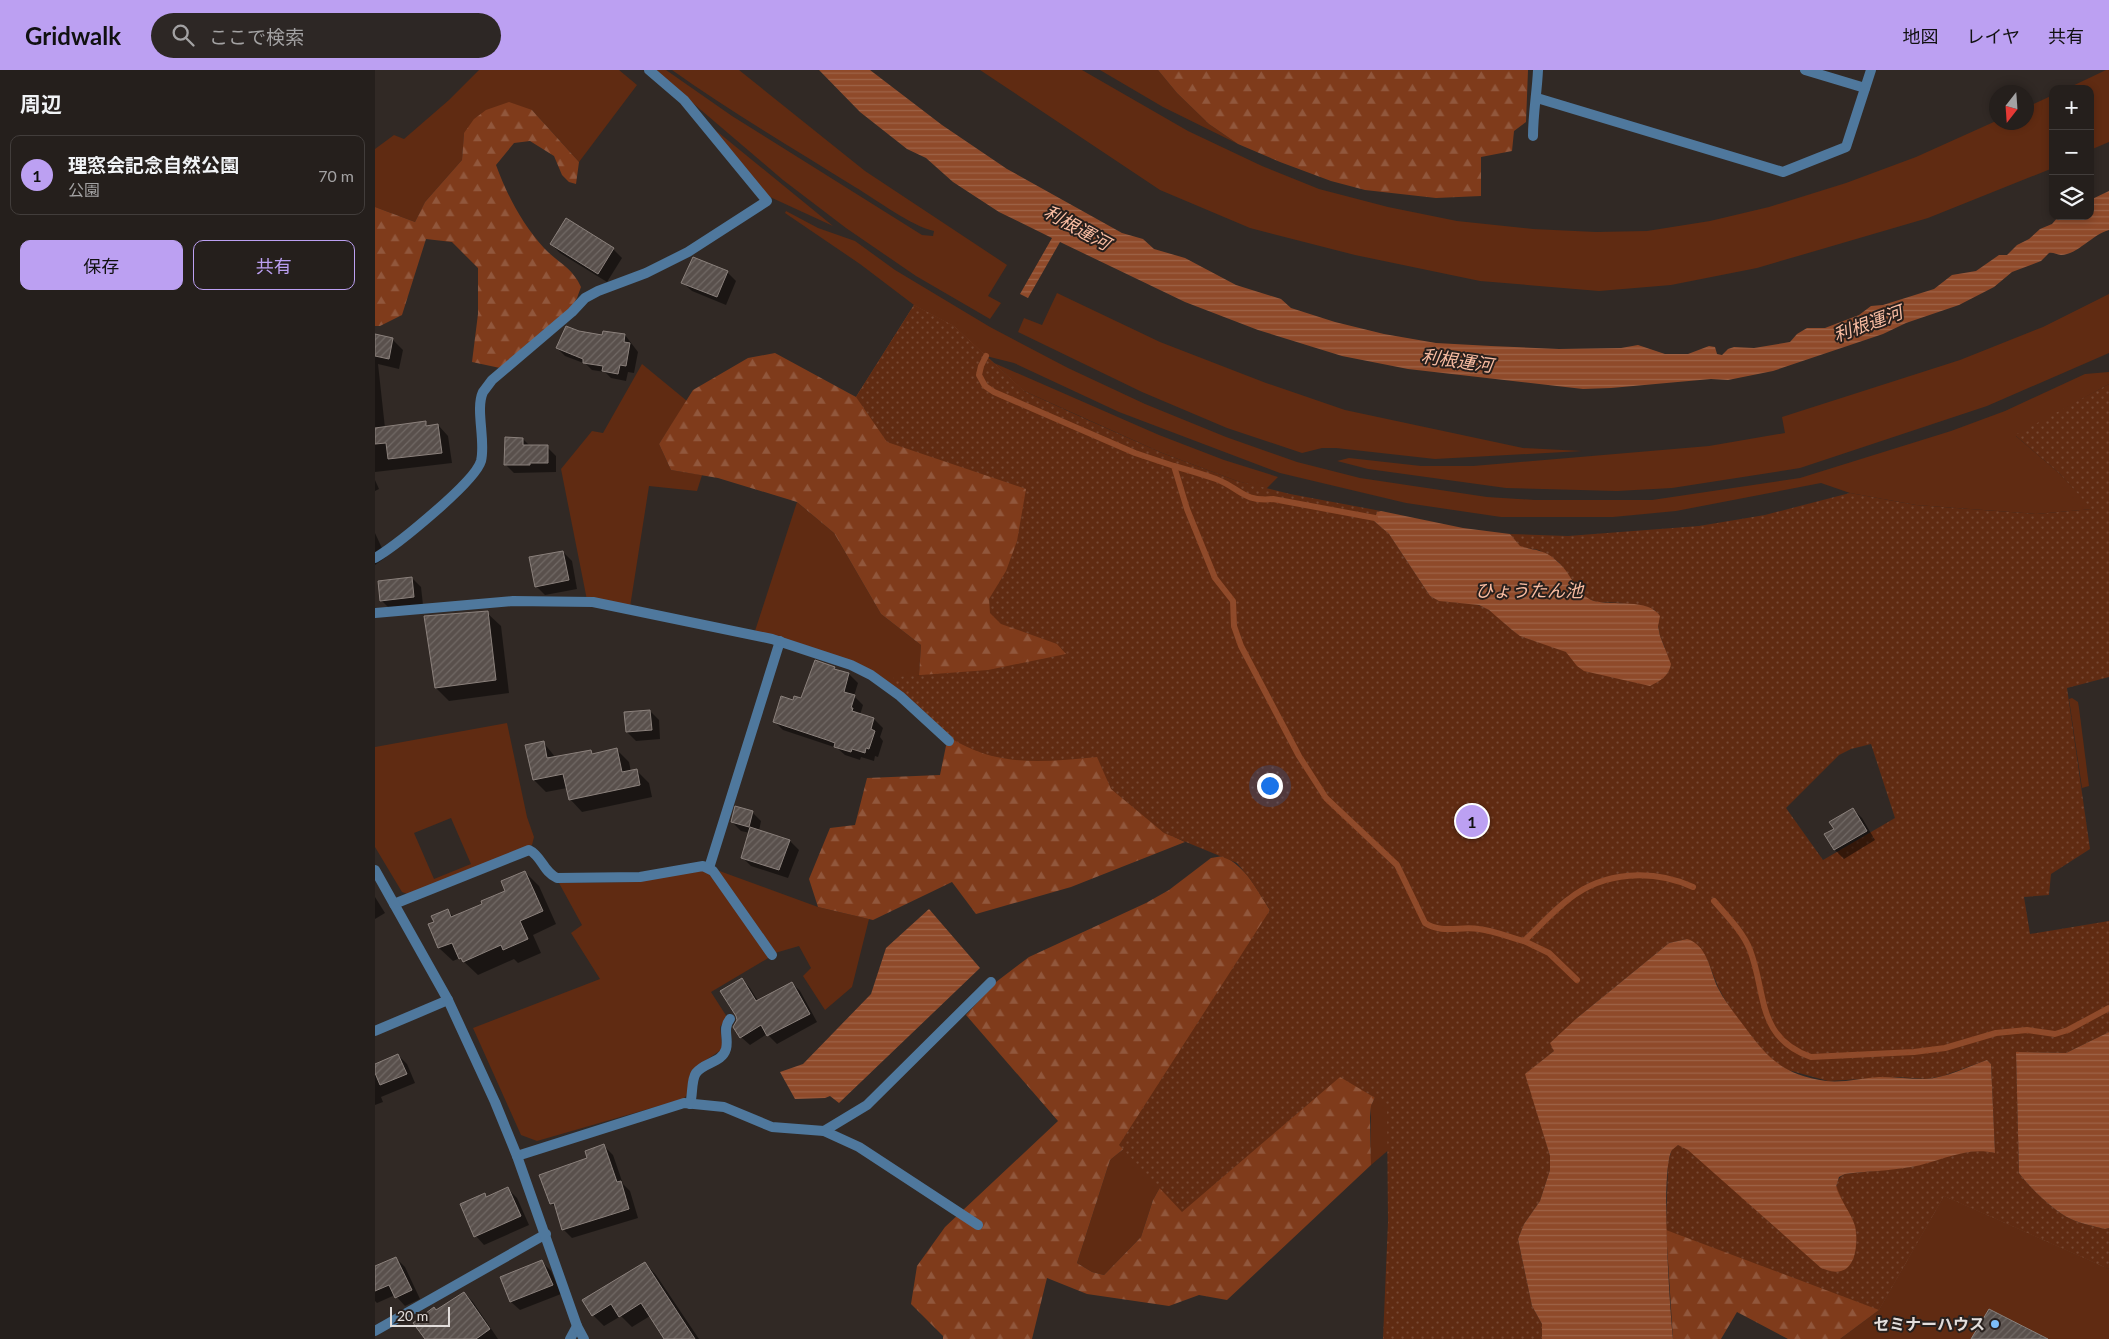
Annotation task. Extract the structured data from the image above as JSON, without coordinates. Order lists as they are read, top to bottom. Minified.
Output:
{"water":["利根運河","ひょうたん池"],"places":["セミナーハウス"],"scale_bar":"20 m","north":"bottom","page":{"header":"Gridwalk","search":"ここで検索","nav":["地図","レイヤ","共有"],"heading":"周辺","map_buttons":["+","−"],"list":[{"mark":"1","name":"理窓会記念自然公園","note":"公園","value":"70 m"}],"buttons":["保存","共有"],"pins":"1","scale":"20 m"}}
